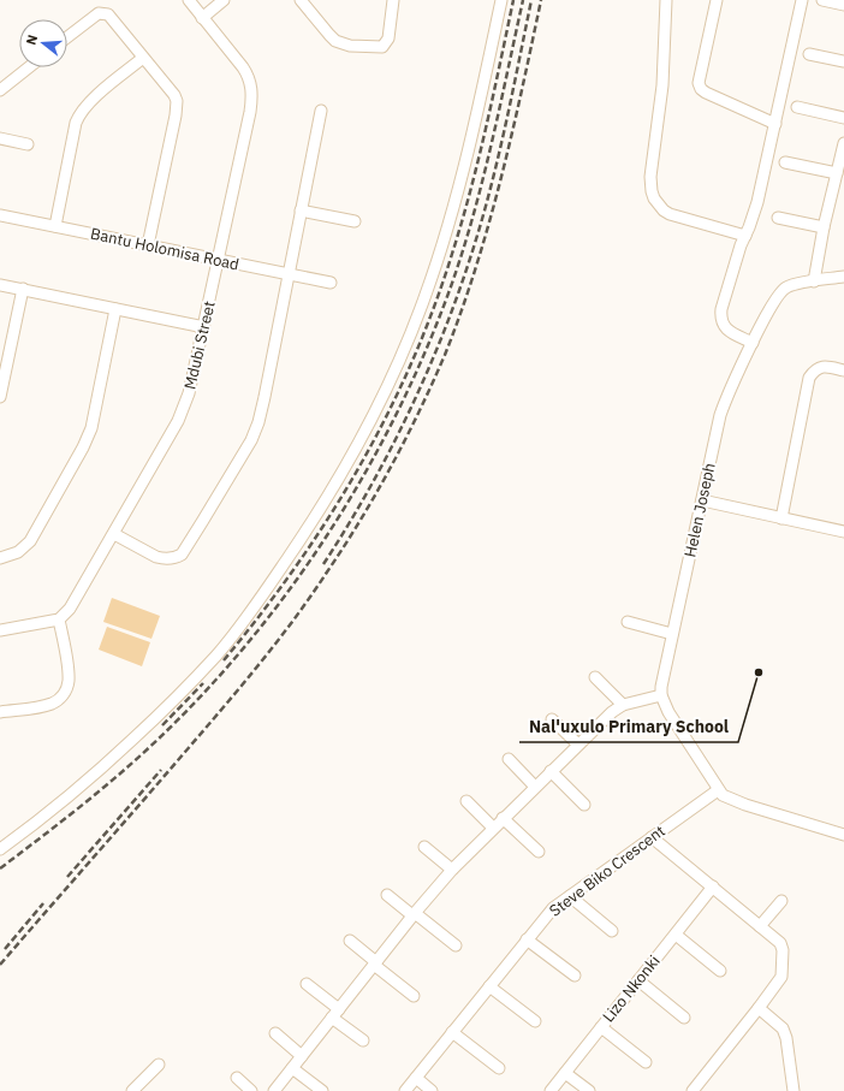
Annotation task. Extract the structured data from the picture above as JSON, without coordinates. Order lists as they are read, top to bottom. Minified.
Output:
{"streets":{"street":["Bantu Holomisa Road","Mdubi Street","Helen Joseph","Steve Biko Crescent","Lizo Nkonki"]},"crossings":[["Bantu Holomisa Road","Mdubi Street"]],"places":["Nal'uxulo Primary School"],"north":"left"}
